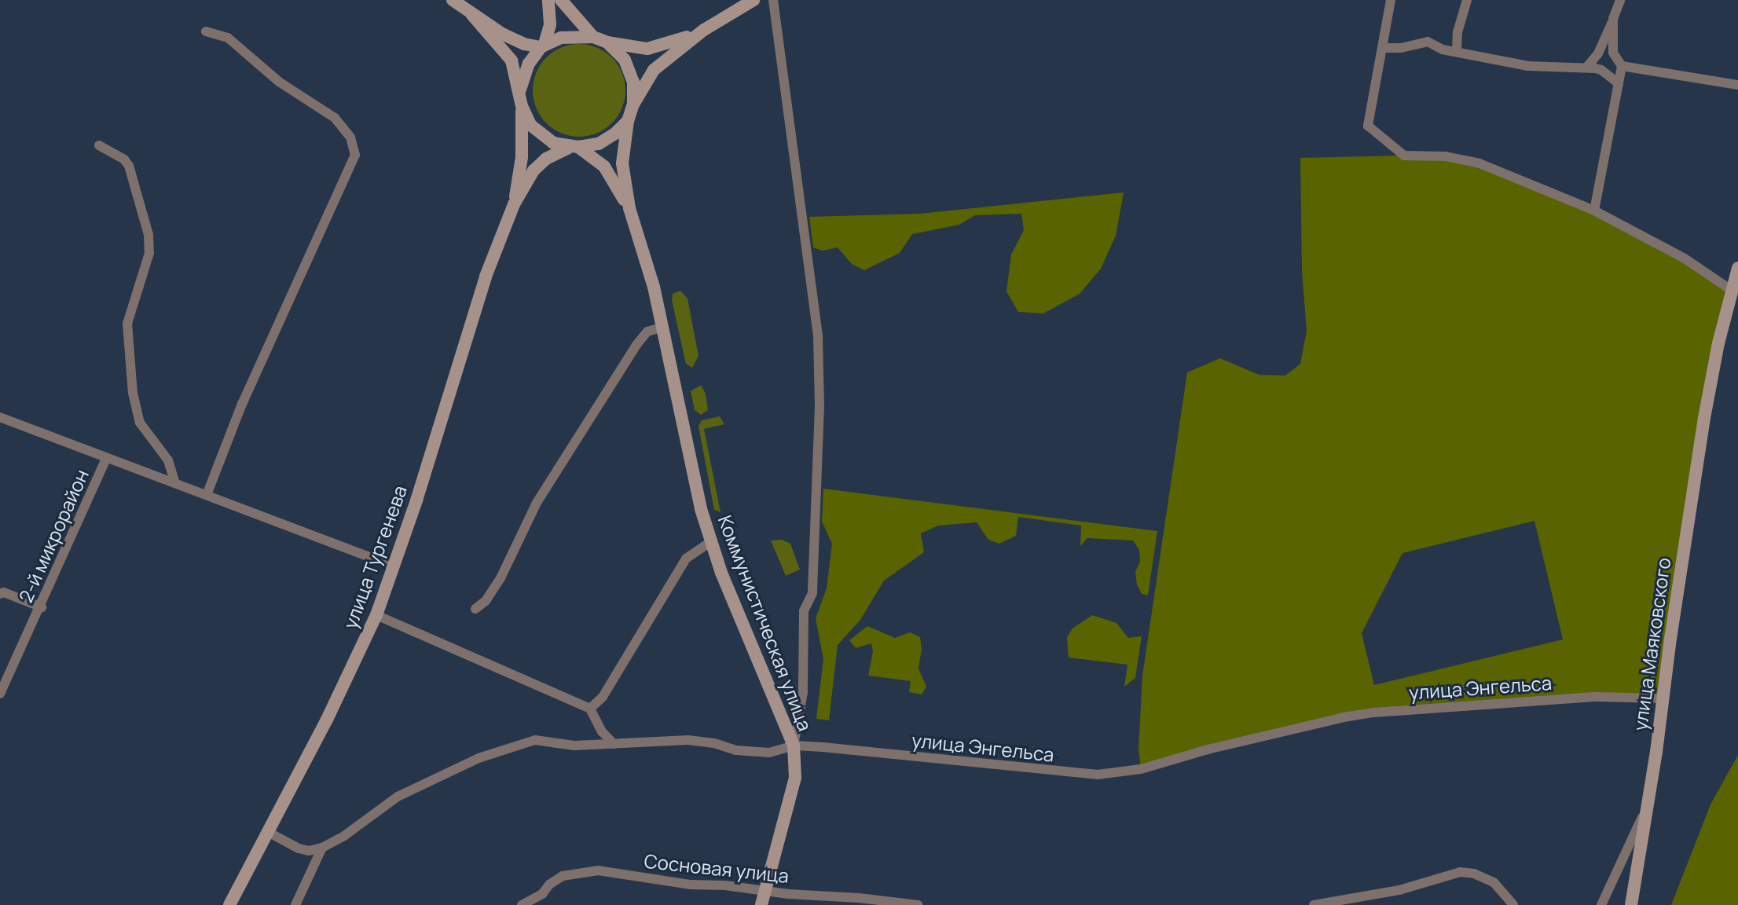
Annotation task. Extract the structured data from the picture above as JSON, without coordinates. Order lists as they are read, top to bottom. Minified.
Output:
{"streets":{"street":["2-й микрорайон","улица Тургенева","Коммунистическая улица","улица Маяковского","улица Энгельса","Сосновая улица"]},"crossings":[["улица Тургенева","Коммунистическая улица"],["Коммунистическая улица","улица Энгельса"],["Коммунистическая улица","Сосновая улица"],["улица Маяковского","улица Энгельса"]]}
